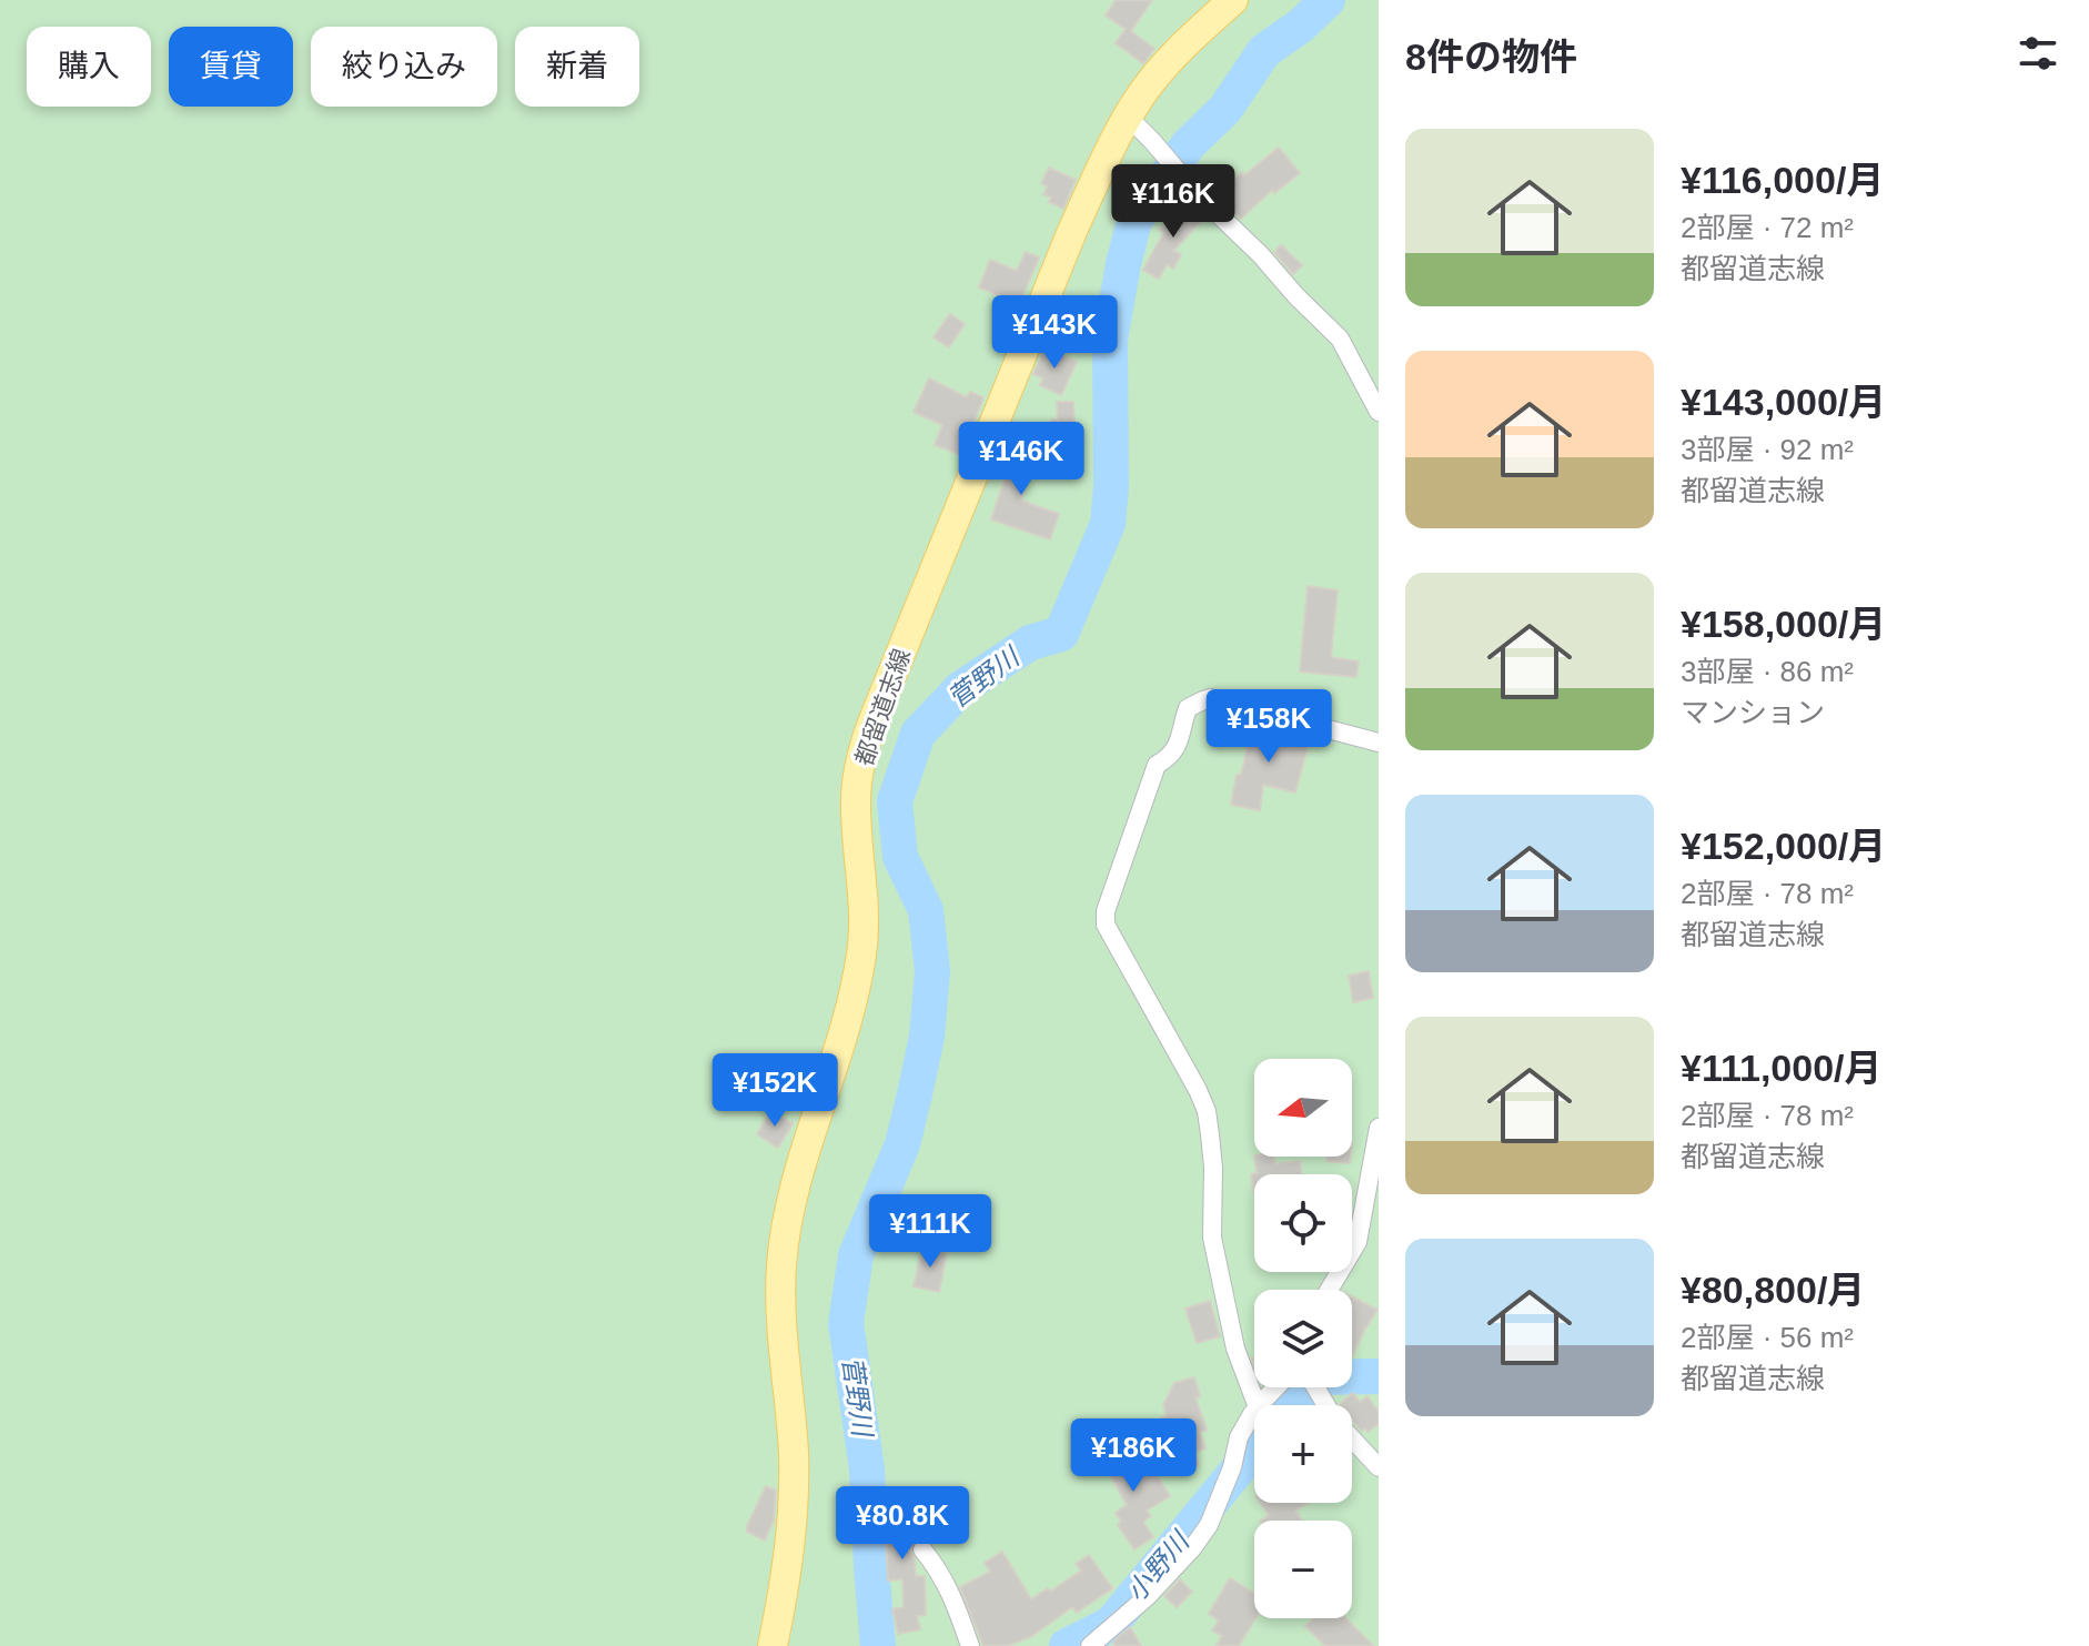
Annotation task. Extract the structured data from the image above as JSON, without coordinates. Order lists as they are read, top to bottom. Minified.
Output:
{"streets":{"main road":["都留道志線"]},"water":["菅野川","小野川"],"north":"left","page":{"heading":"8件の物件","chip":["購入","賃貸","絞り込み","新着"],"list":[{"name":"¥116,000/月","note":"2部屋 · 72 m² · 都留道志線"},{"name":"¥143,000/月","note":"3部屋 · 92 m² · 都留道志線"},{"name":"¥158,000/月","note":"3部屋 · 86 m² · マンション"},{"name":"¥152,000/月","note":"2部屋 · 78 m² · 都留道志線"},{"name":"¥111,000/月","note":"2部屋 · 78 m² · 都留道志線"},{"name":"¥80,800/月","note":"2部屋 · 56 m² · 都留道志線"}],"price":["¥116K","¥143K","¥146K","¥158K","¥152K","¥111K","¥186K","¥80.8K"],"map_buttons":["+","−"]}}
